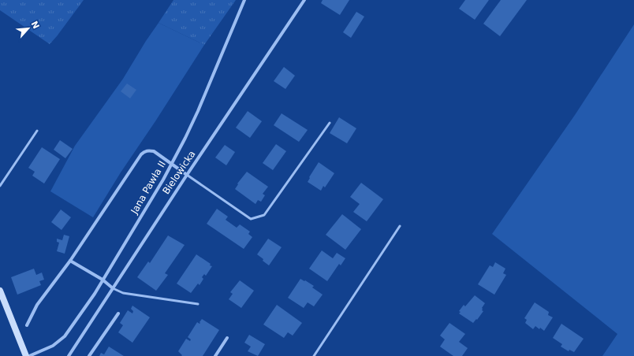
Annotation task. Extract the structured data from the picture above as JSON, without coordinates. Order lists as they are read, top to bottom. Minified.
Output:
{"streets":{"street":["Bielowicka","Jana Pawła II"]},"north":"top right"}
